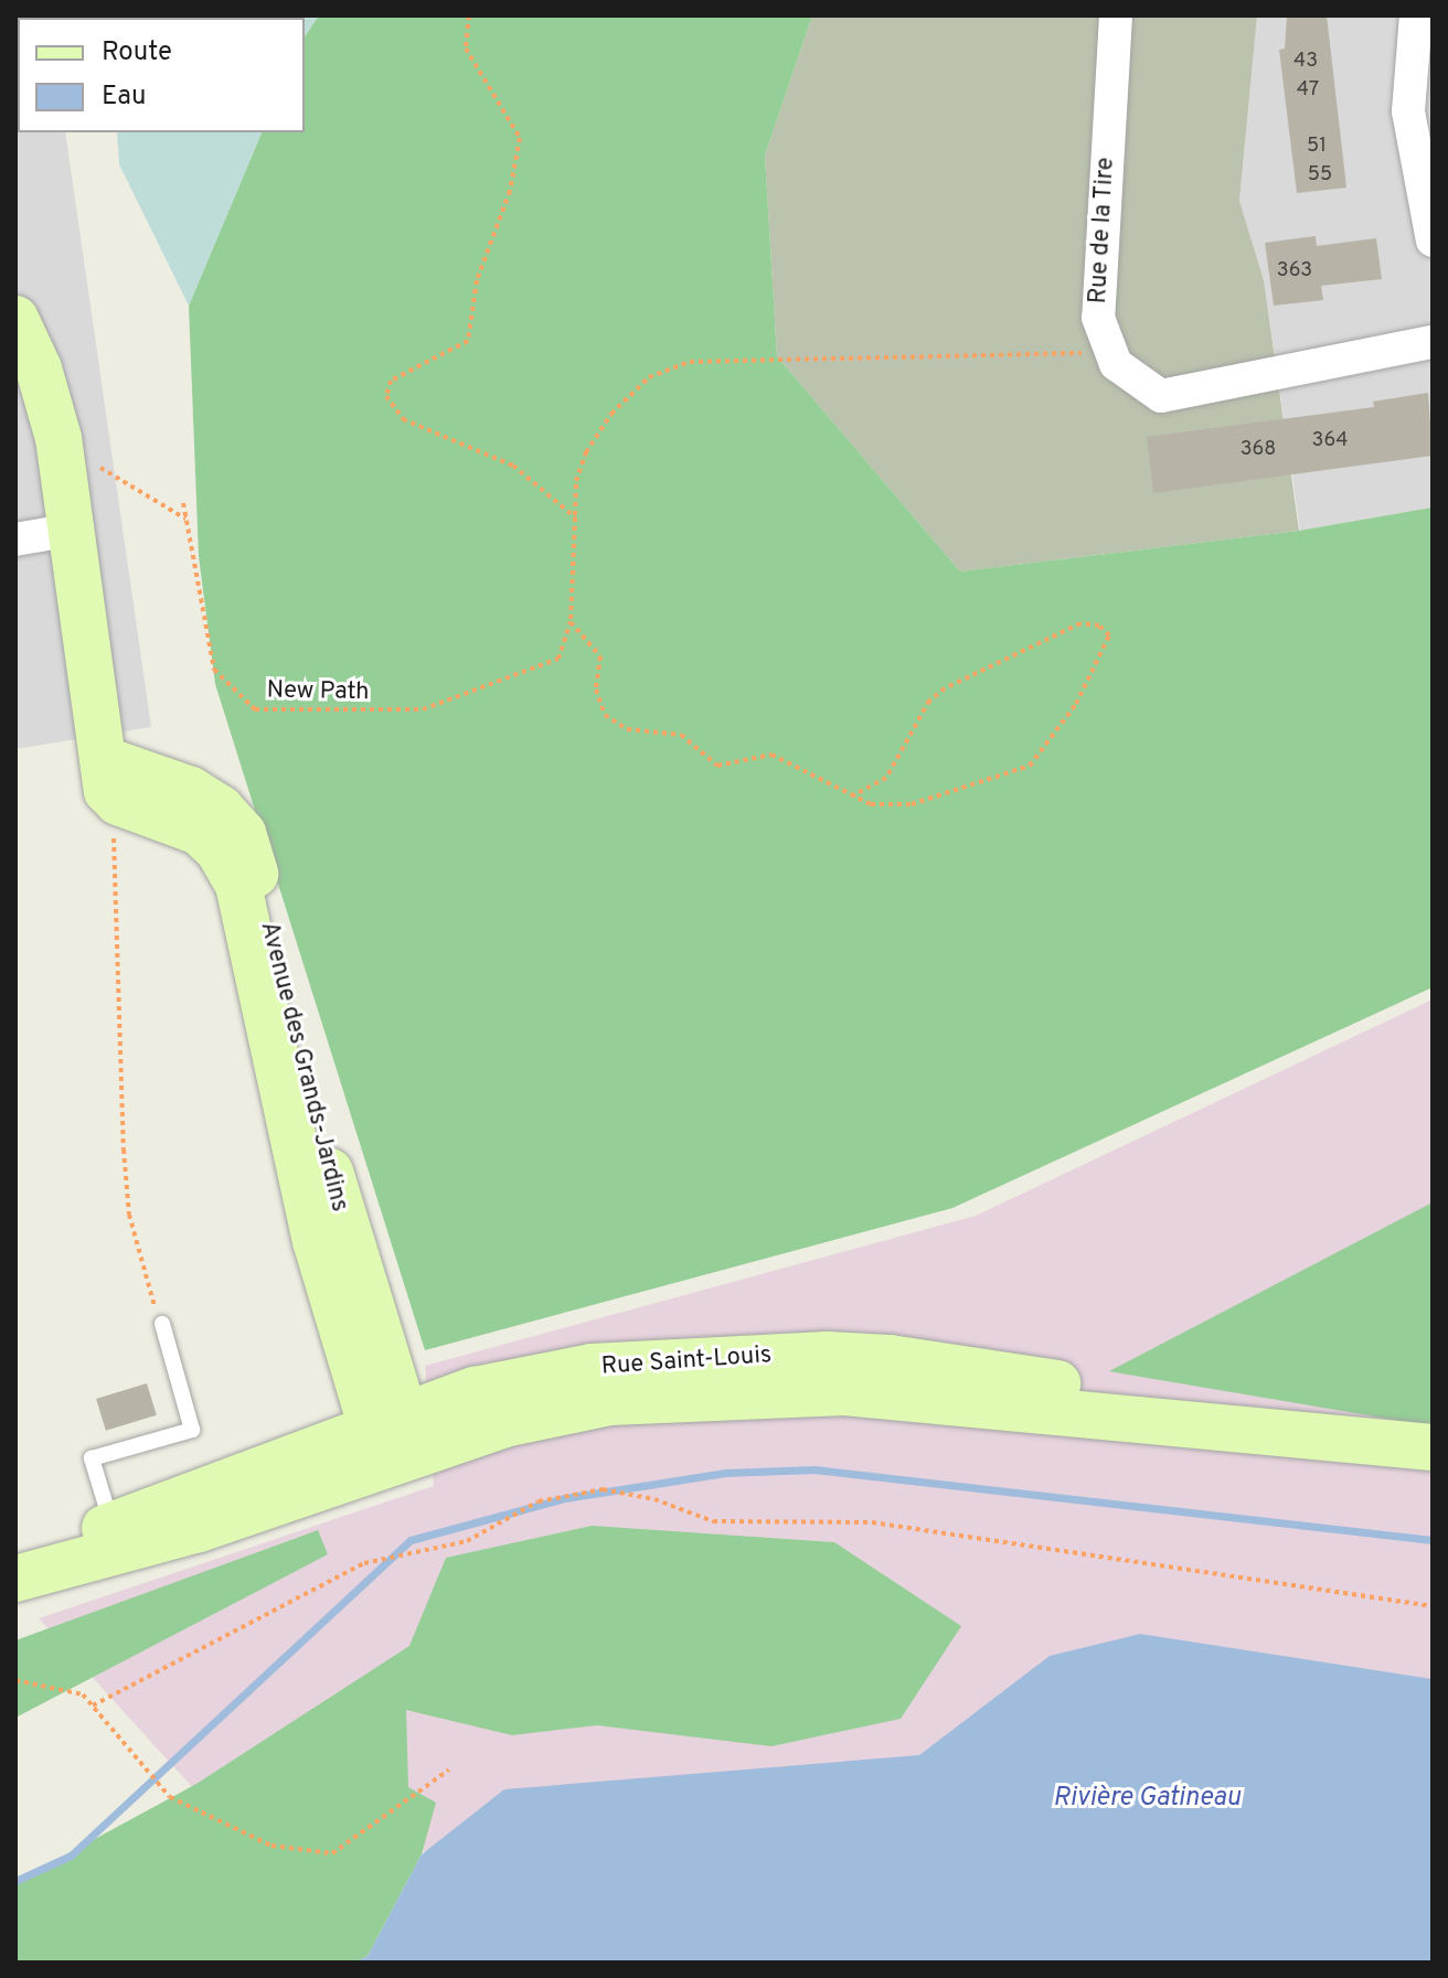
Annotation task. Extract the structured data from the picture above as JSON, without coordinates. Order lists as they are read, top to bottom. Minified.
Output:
{"streets":{"main road":["Avenue des Grands-Jardins","Rue Saint-Louis"],"street":["Rue de la Tire"],"path":["New Path"]},"crossings":[["Avenue des Grands-Jardins","Rue Saint-Louis"]],"water":["Rivière Gatineau"],"house_numbers":["43","47","51","55","363","364","368"],"legend":["Route","Eau"]}
